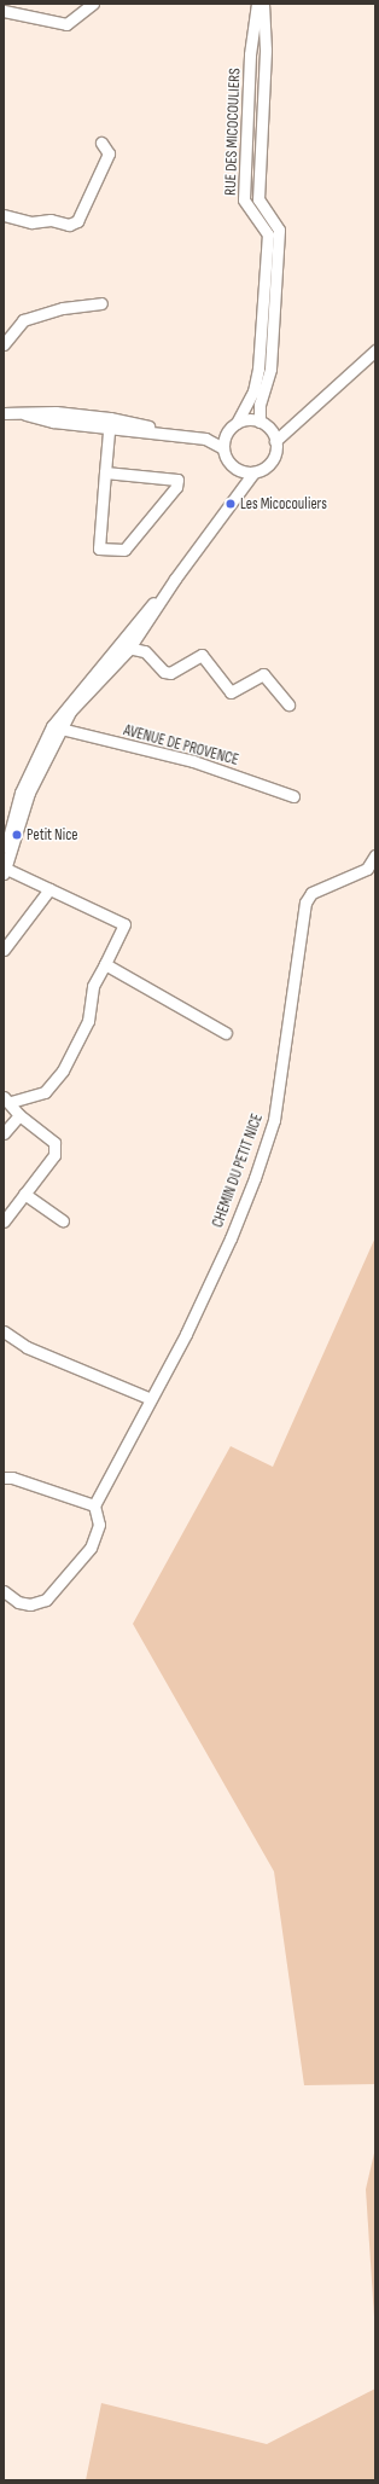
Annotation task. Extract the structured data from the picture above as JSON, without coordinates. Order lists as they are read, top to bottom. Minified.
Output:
{"streets":{"street":["RUE DES MICOCOULIERS","AVENUE DE PROVENCE","CHEMIN DU PETIT NICE"]},"places":["Les Micocouliers","Petit Nice"]}
